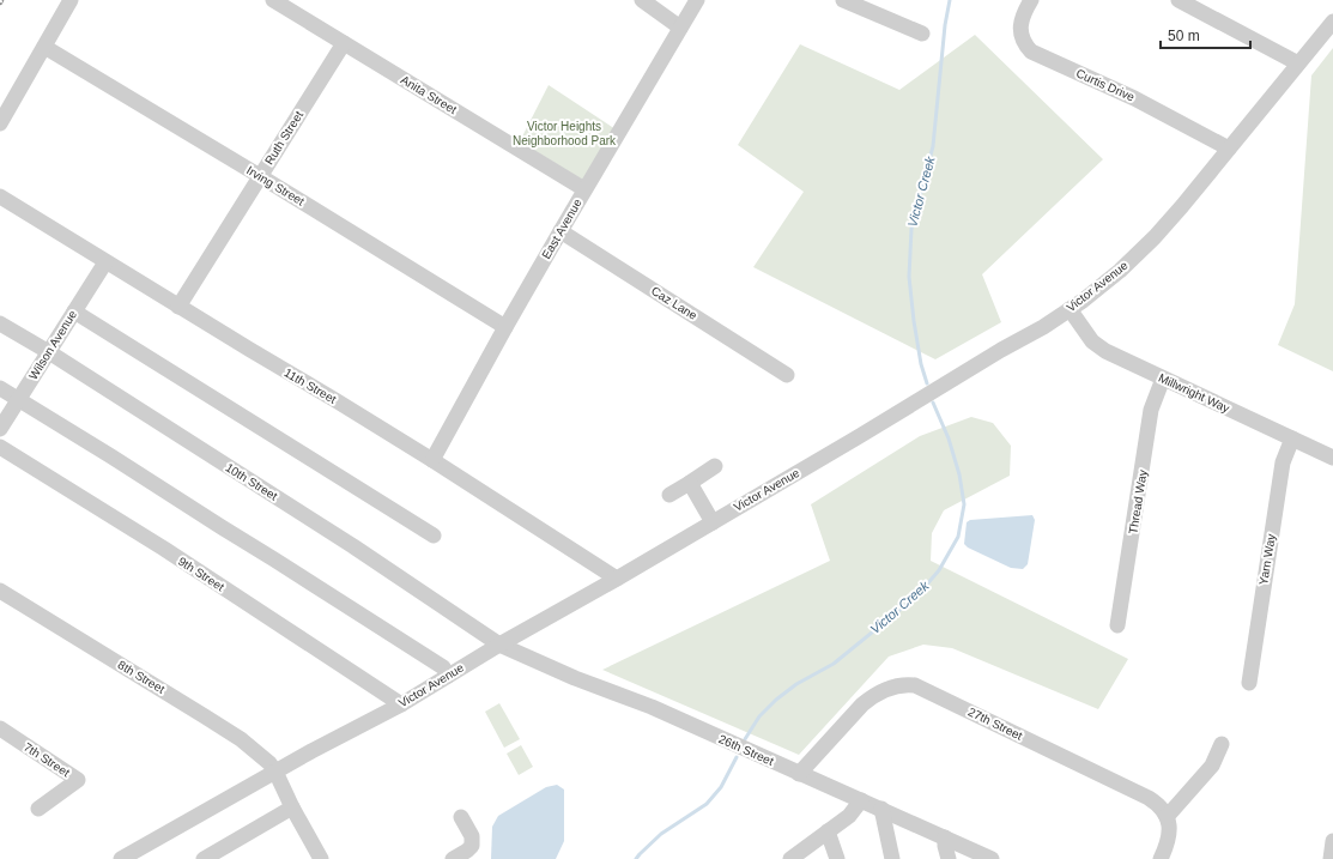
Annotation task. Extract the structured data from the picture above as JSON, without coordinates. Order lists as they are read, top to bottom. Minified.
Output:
{"streets":{"street":["Curtis Drive","Anita Street","Ruth Street","Irving Street","East Avenue","Victor Avenue","Caz Lane","Wilson Avenue","11th Street","Millwright Way","10th Street","Thread Way","Yarn Way","9th Street","8th Street","27th Street","26th Street","7th Street"]},"crossings":[["Curtis Drive","Victor Avenue"],["Anita Street","Ruth Street"],["Anita Street","East Avenue"],["Ruth Street","Irving Street"],["Ruth Street","11th Street"],["Irving Street","East Avenue"],["East Avenue","Caz Lane"],["East Avenue","11th Street"],["Victor Avenue","11th Street"],["Victor Avenue","Millwright Way"],["Victor Avenue","10th Street"],["Victor Avenue","9th Street"],["Victor Avenue","8th Street"],["Victor Avenue","26th Street"],["Wilson Avenue","11th Street"],["Wilson Avenue","10th Street"],["Millwright Way","Thread Way"],["Millwright Way","Yarn Way"],["10th Street","26th Street"],["27th Street","26th Street"]],"water":["Victor Creek"],"parks":["Victor Heights Neighborhood Park"],"scale_bar":"50 m"}
